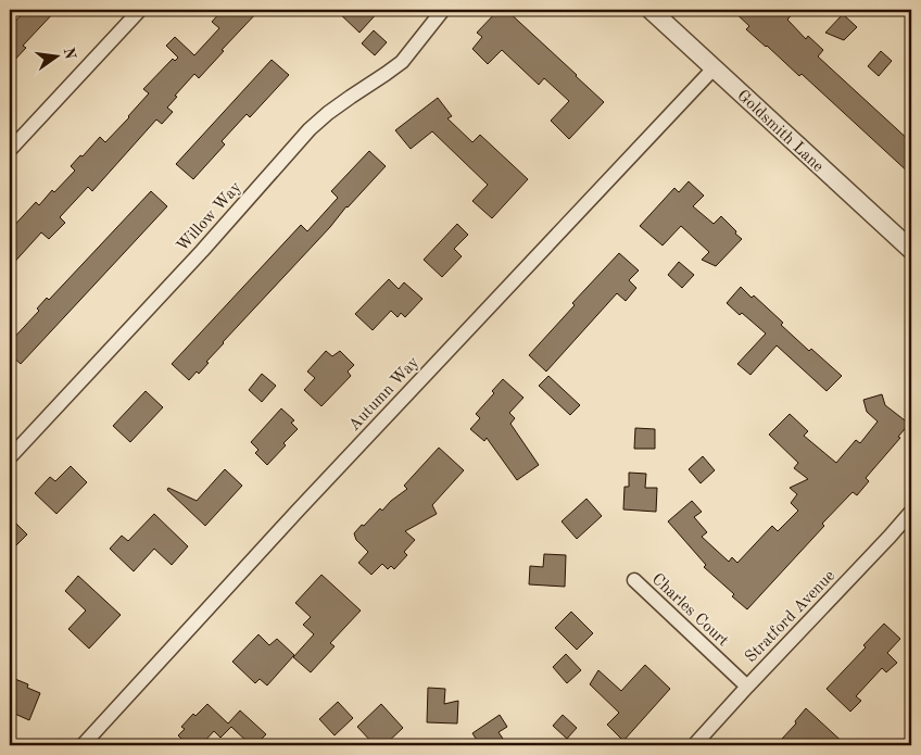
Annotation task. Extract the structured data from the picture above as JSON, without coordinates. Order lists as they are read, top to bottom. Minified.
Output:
{"streets":{"street":["Goldsmith Lane","Willow Way","Autumn Way","Charles Court","Stratford Avenue"]},"crossings":[["Goldsmith Lane","Autumn Way"],["Charles Court","Stratford Avenue"]],"north":"right"}
